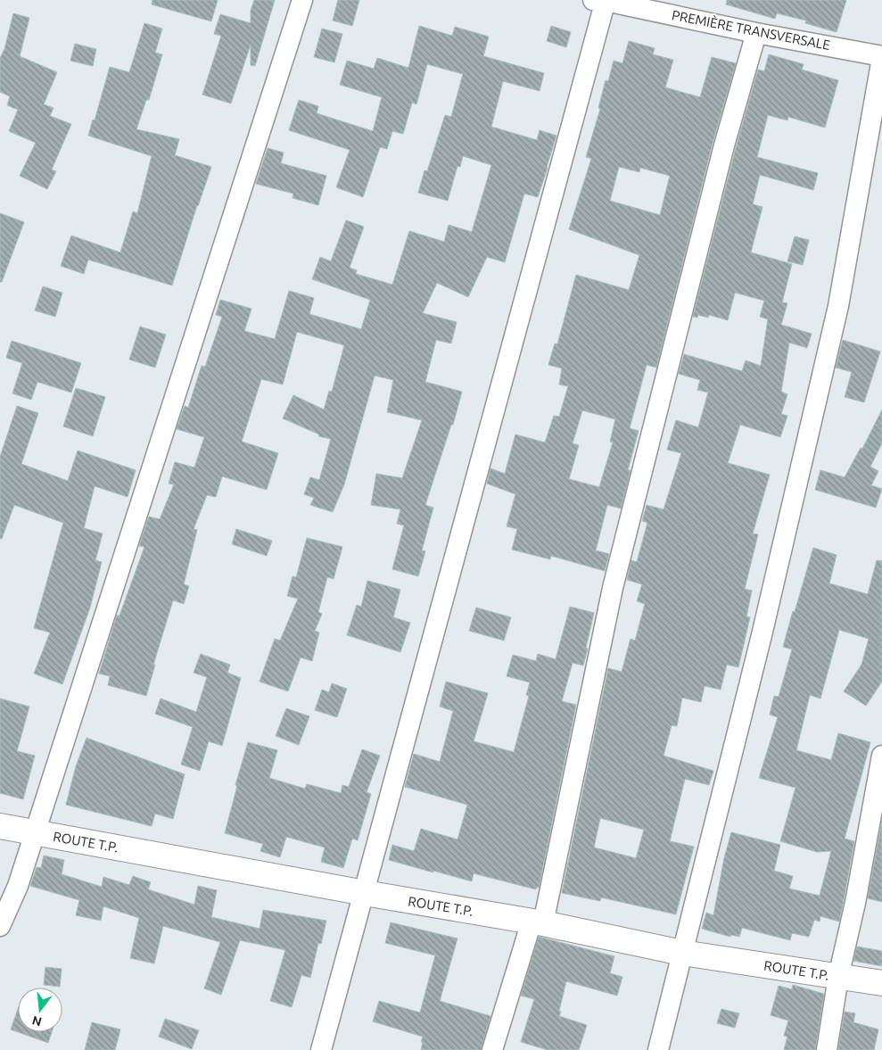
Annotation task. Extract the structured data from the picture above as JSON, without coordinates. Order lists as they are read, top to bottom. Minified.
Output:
{"streets":{"street":["PREMIÈRE TRANSVERSALE","ROUTE T.P."]},"north":"bottom"}
